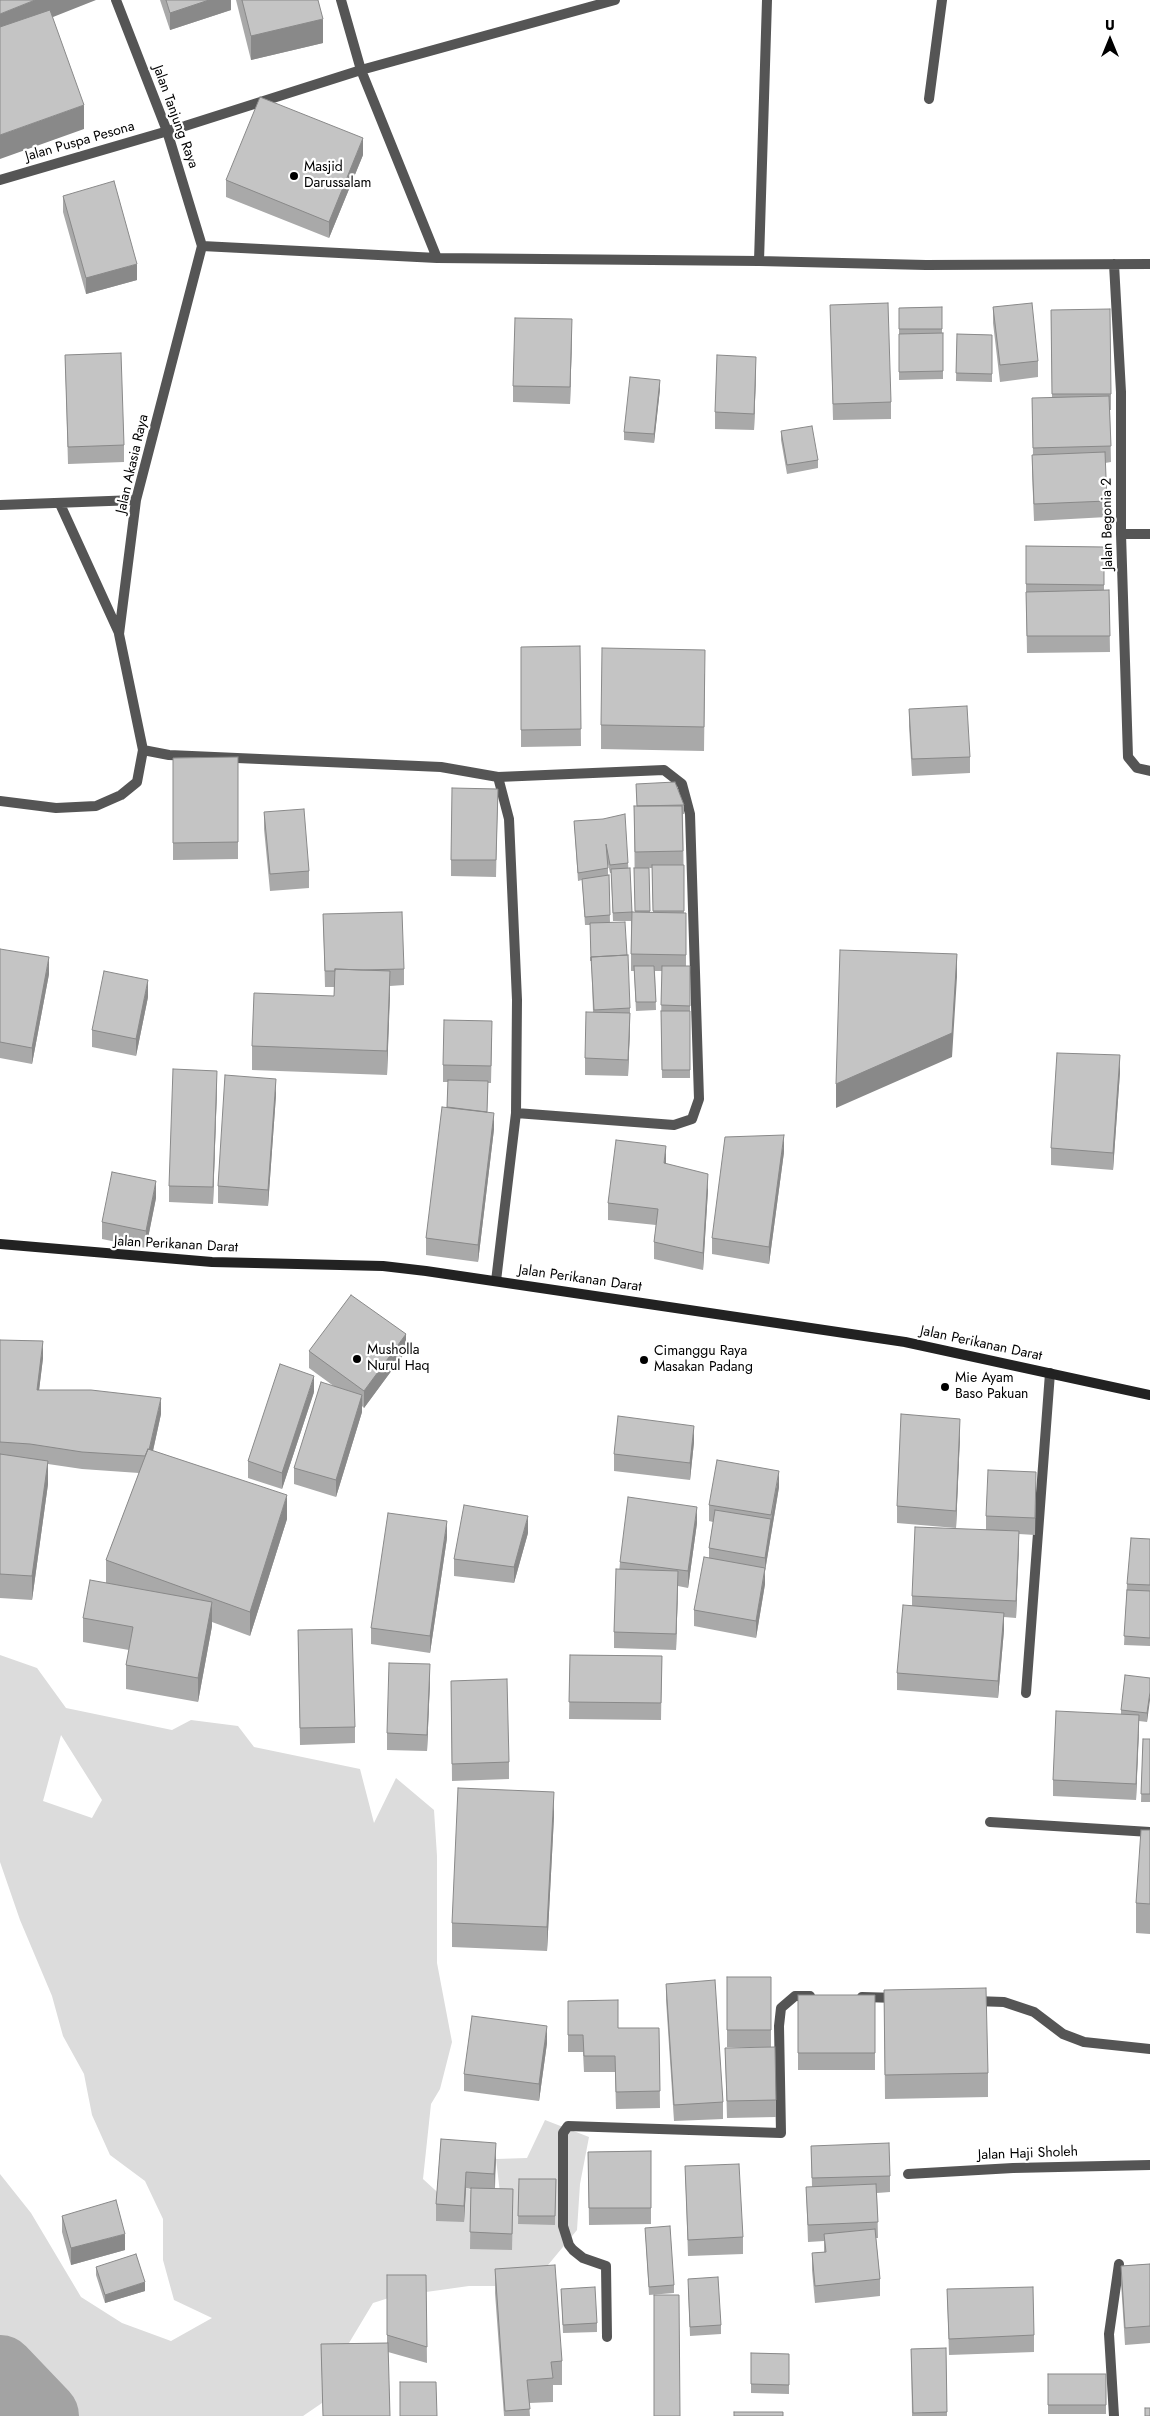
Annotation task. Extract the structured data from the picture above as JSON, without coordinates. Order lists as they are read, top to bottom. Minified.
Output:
{"streets":{"street":["Jalan Tanjung Raya","Jalan Puspa Pesona","Jalan Akasia Raya","Jalan Begonia 2","Jalan Perikanan Darat","Jalan Haji Sholeh"]},"crossings":[["Jalan Tanjung Raya","Jalan Puspa Pesona"],["Jalan Tanjung Raya","Jalan Akasia Raya"]],"places":["Masjid Darussalam","Musholla Nurul Haq","Cimanggu Raya Masakan Padang","Mie Ayam Baso Pakuan"],"north":"top"}
